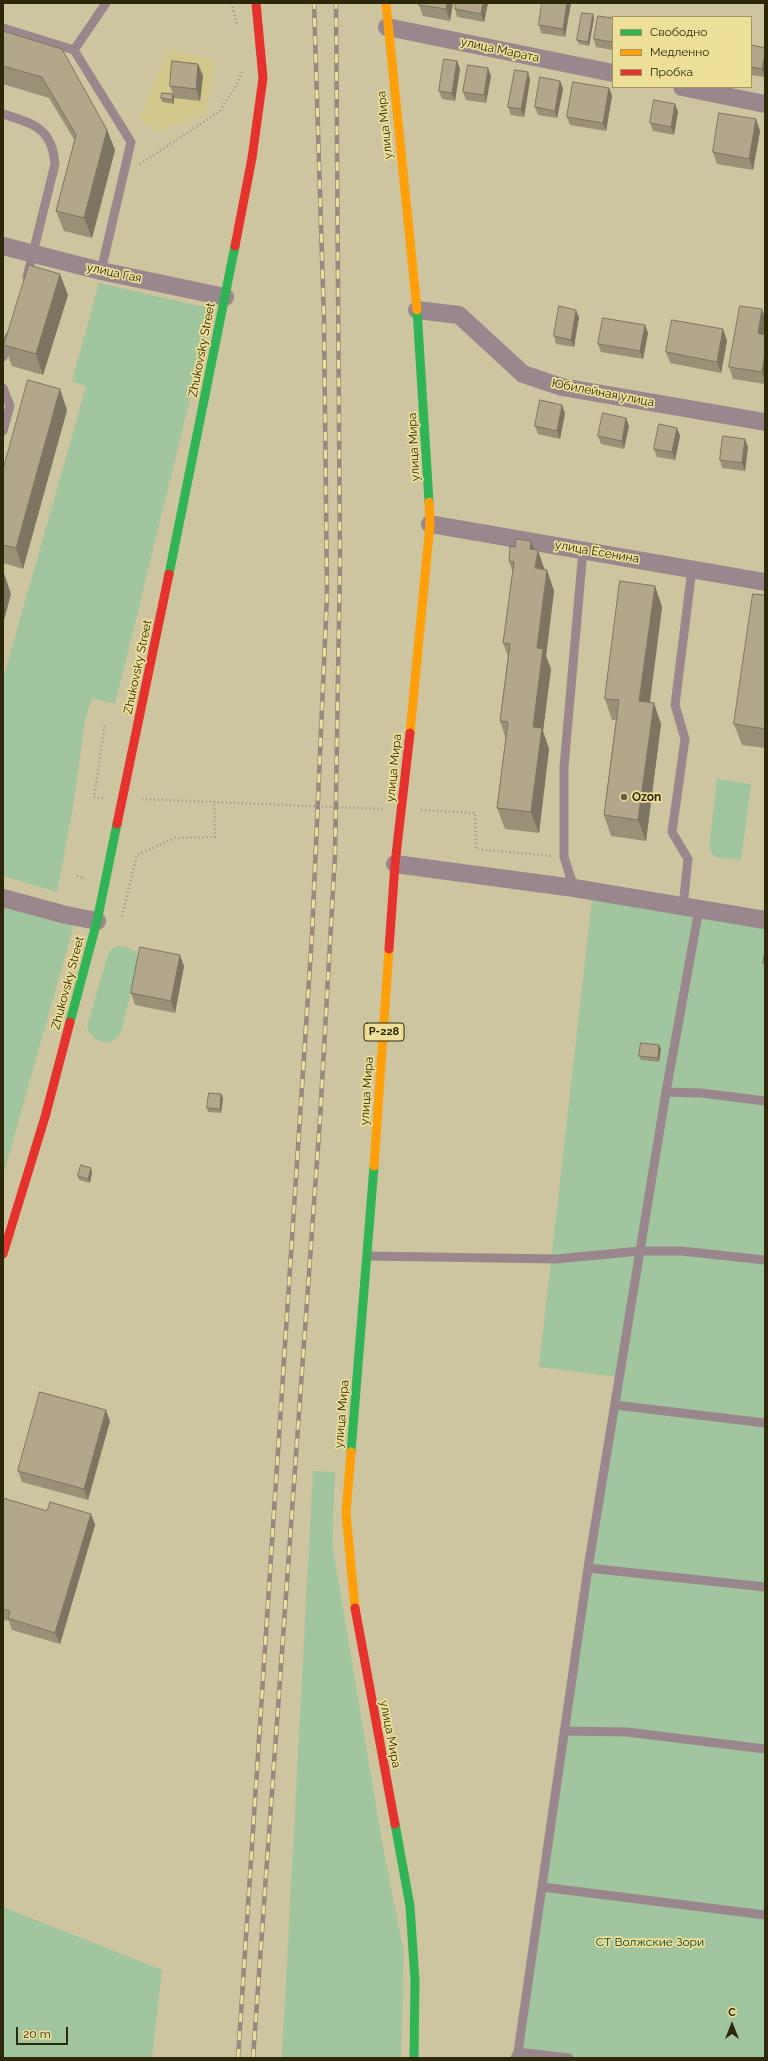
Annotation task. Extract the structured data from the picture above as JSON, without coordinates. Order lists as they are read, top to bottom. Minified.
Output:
{"streets":{"main road":["улица Мира","Zhukovsky Street","Р-228"],"street":["улица Марата","улица Гая","Юбилейная улица","улица Есенина"]},"crossings":[["улица Марата","улица Мира"],["улица Мира","Юбилейная улица"],["улица Мира","улица Есенина"],["улица Гая","Zhukovsky Street"]],"parks":["СТ Волжские Зори"],"places":["Ozon"],"legend":["Свободно","Медленно","Пробка"],"scale_bar":"20 m","north":"top"}
